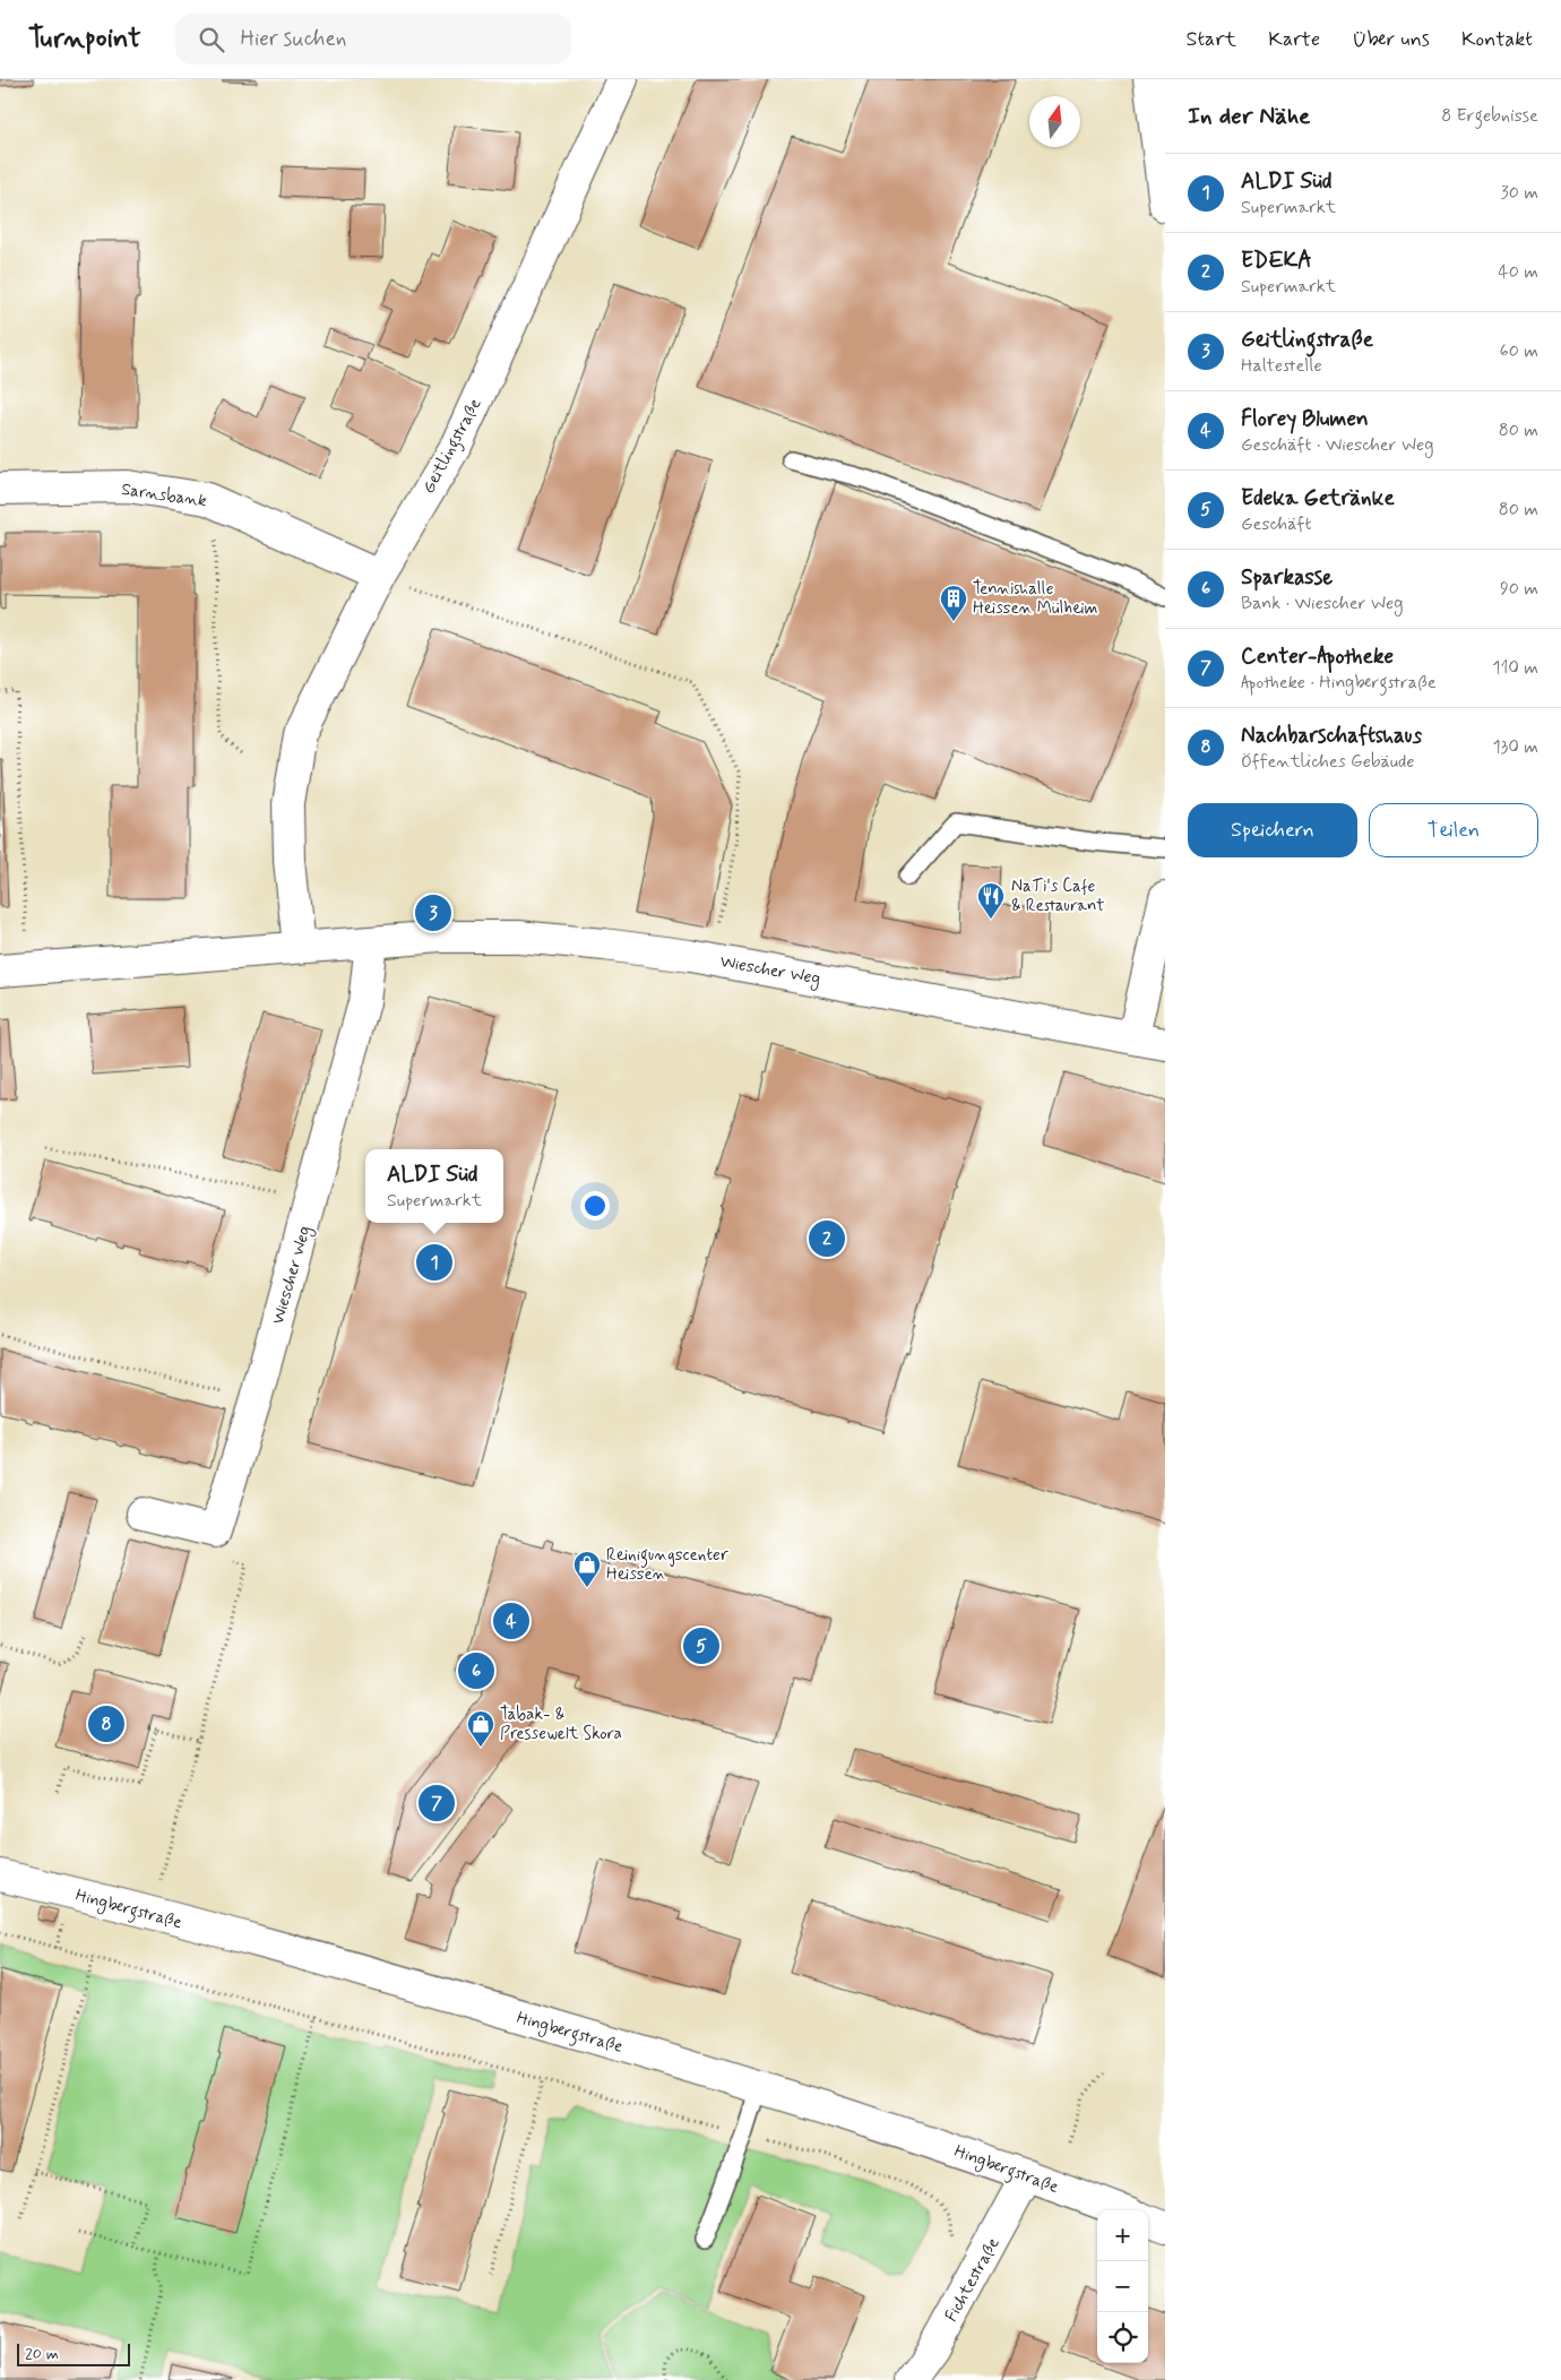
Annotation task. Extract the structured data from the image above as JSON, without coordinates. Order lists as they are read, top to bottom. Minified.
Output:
{"streets":{"street":["Geitlingstraße","Sarnsbank","Wiescher Weg","Hingbergstraße","Fichtestraße"]},"crossings":[["Geitlingstraße","Sarnsbank"],["Geitlingstraße","Wiescher Weg"],["Hingbergstraße","Fichtestraße"]],"places":{"building":["Tennishalle Heissen Mülheim"],"restaurant":["NaTi's Cafe & Restaurant"],"shop":["Reinigungscenter Heissen","Tabak- & Pressewelt Skora"]},"scale_bar":"20 m","north":"top","page":{"header":"Turnpoint","search":"Hier suchen","nav":["Start","Karte","Über uns","Kontakt"],"heading":["In der Nähe","8 Ergebnisse"],"list":[{"mark":"1","name":"ALDI Süd","note":"Supermarkt","value":"30 m"},{"mark":"2","name":"EDEKA","note":"Supermarkt","value":"40 m"},{"mark":"3","name":"Geitlingstraße","note":"Haltestelle","value":"60 m"},{"mark":"4","name":"Florey Blumen","note":"Geschäft · Wiescher Weg","value":"80 m"},{"mark":"5","name":"Edeka Getränke","note":"Geschäft","value":"80 m"},{"mark":"6","name":"Sparkasse","note":"Bank · Wiescher Weg","value":"90 m"},{"mark":"7","name":"Center-Apotheke","note":"Apotheke · Hingbergstraße","value":"110 m"},{"mark":"8","name":"Nachbarschaftshaus","note":"Öffentliches Gebäude","value":"130 m"}],"buttons":["Speichern","Teilen"],"pins":["3","2","1","4","5","6","8","7"],"popup":["ALDI Süd","Supermarkt"],"map_buttons":["+","−"],"scale":"20 m"}}
